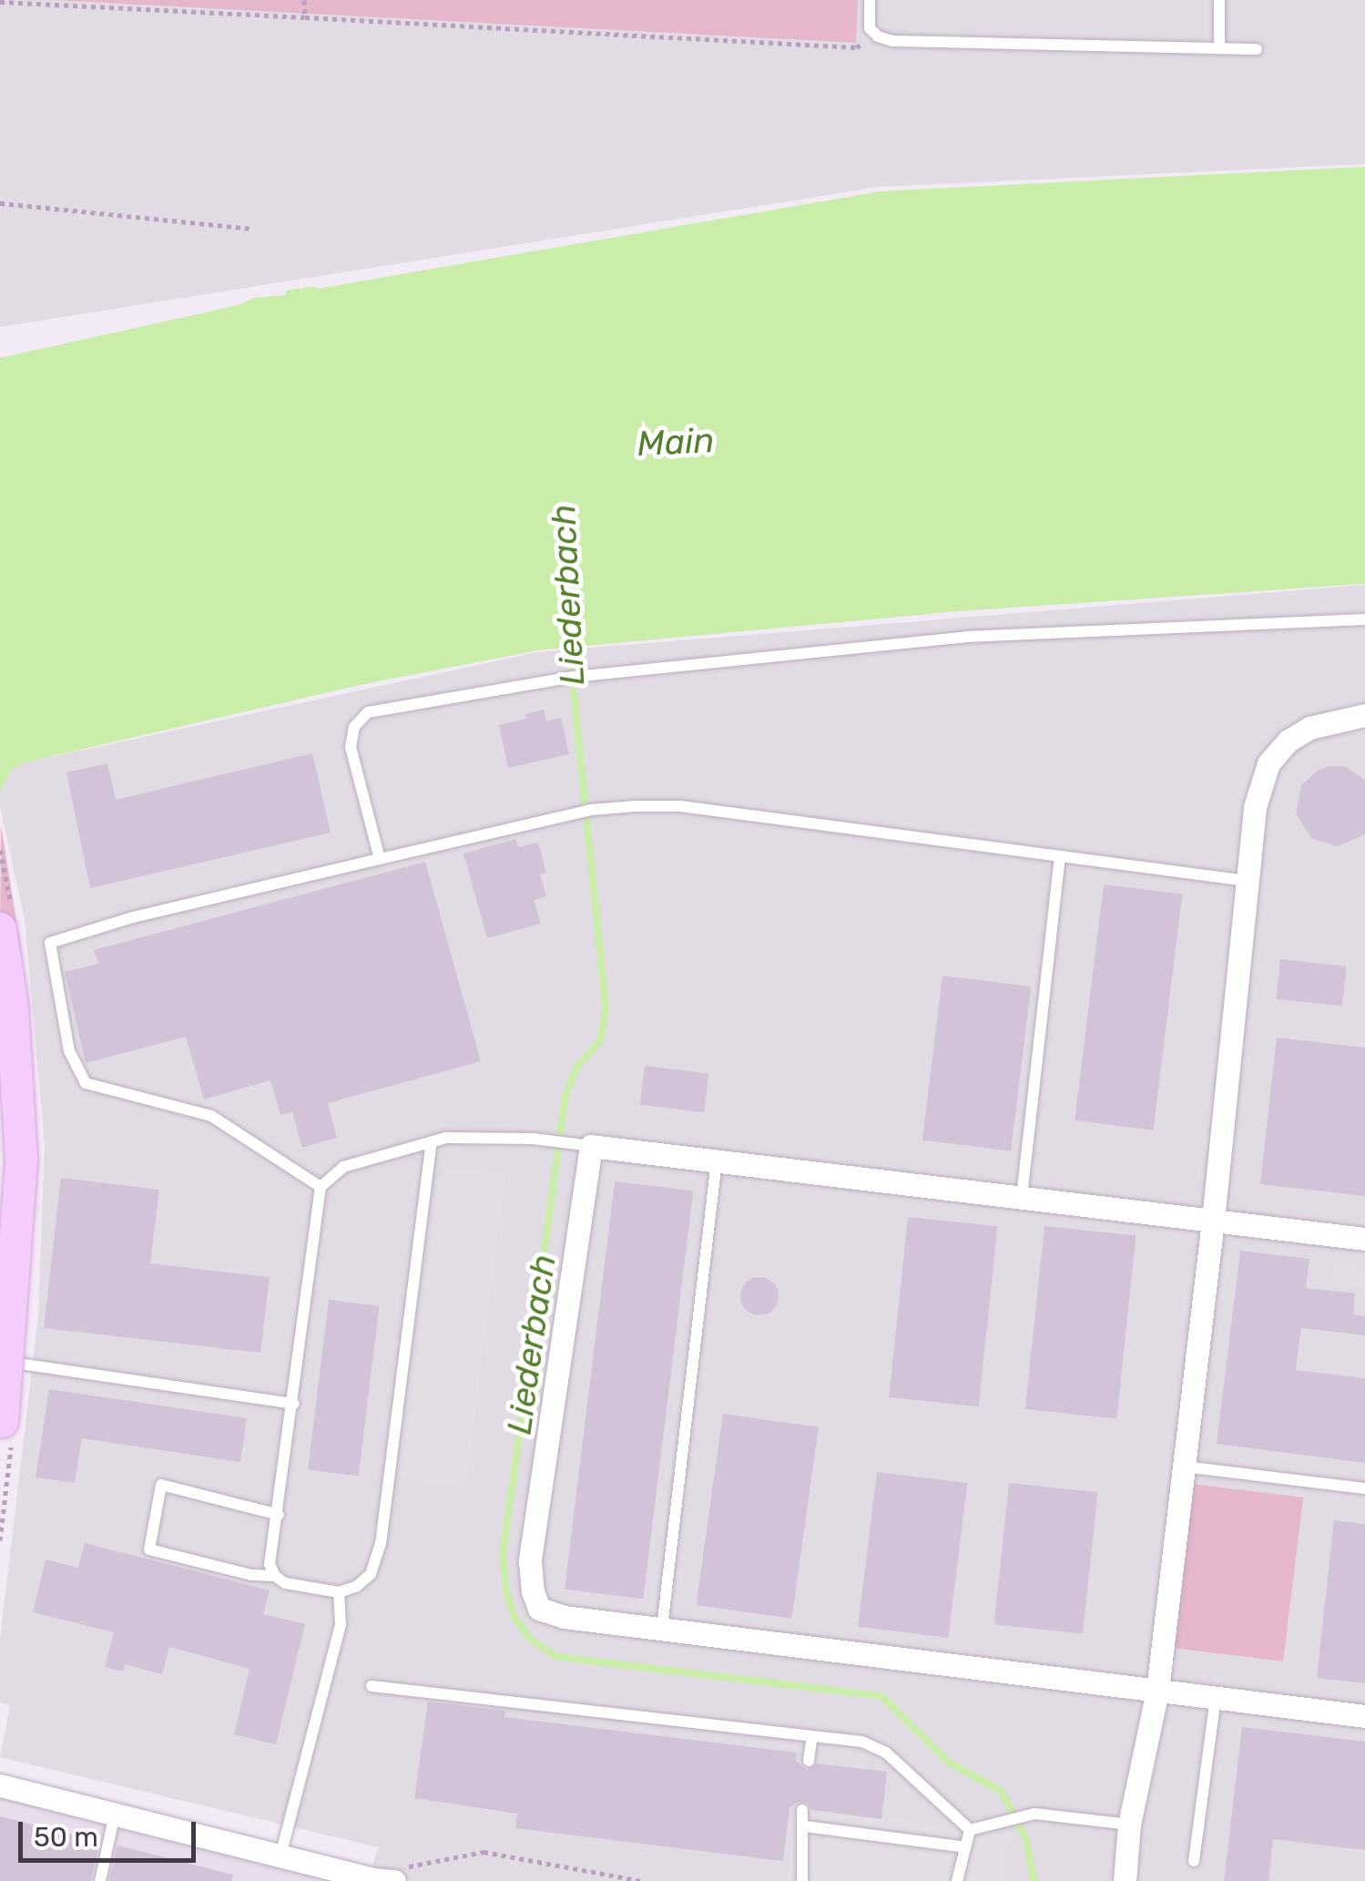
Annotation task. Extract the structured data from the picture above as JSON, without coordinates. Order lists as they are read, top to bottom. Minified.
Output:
{"water":["Main","Liederbach"],"scale_bar":"50 m"}
